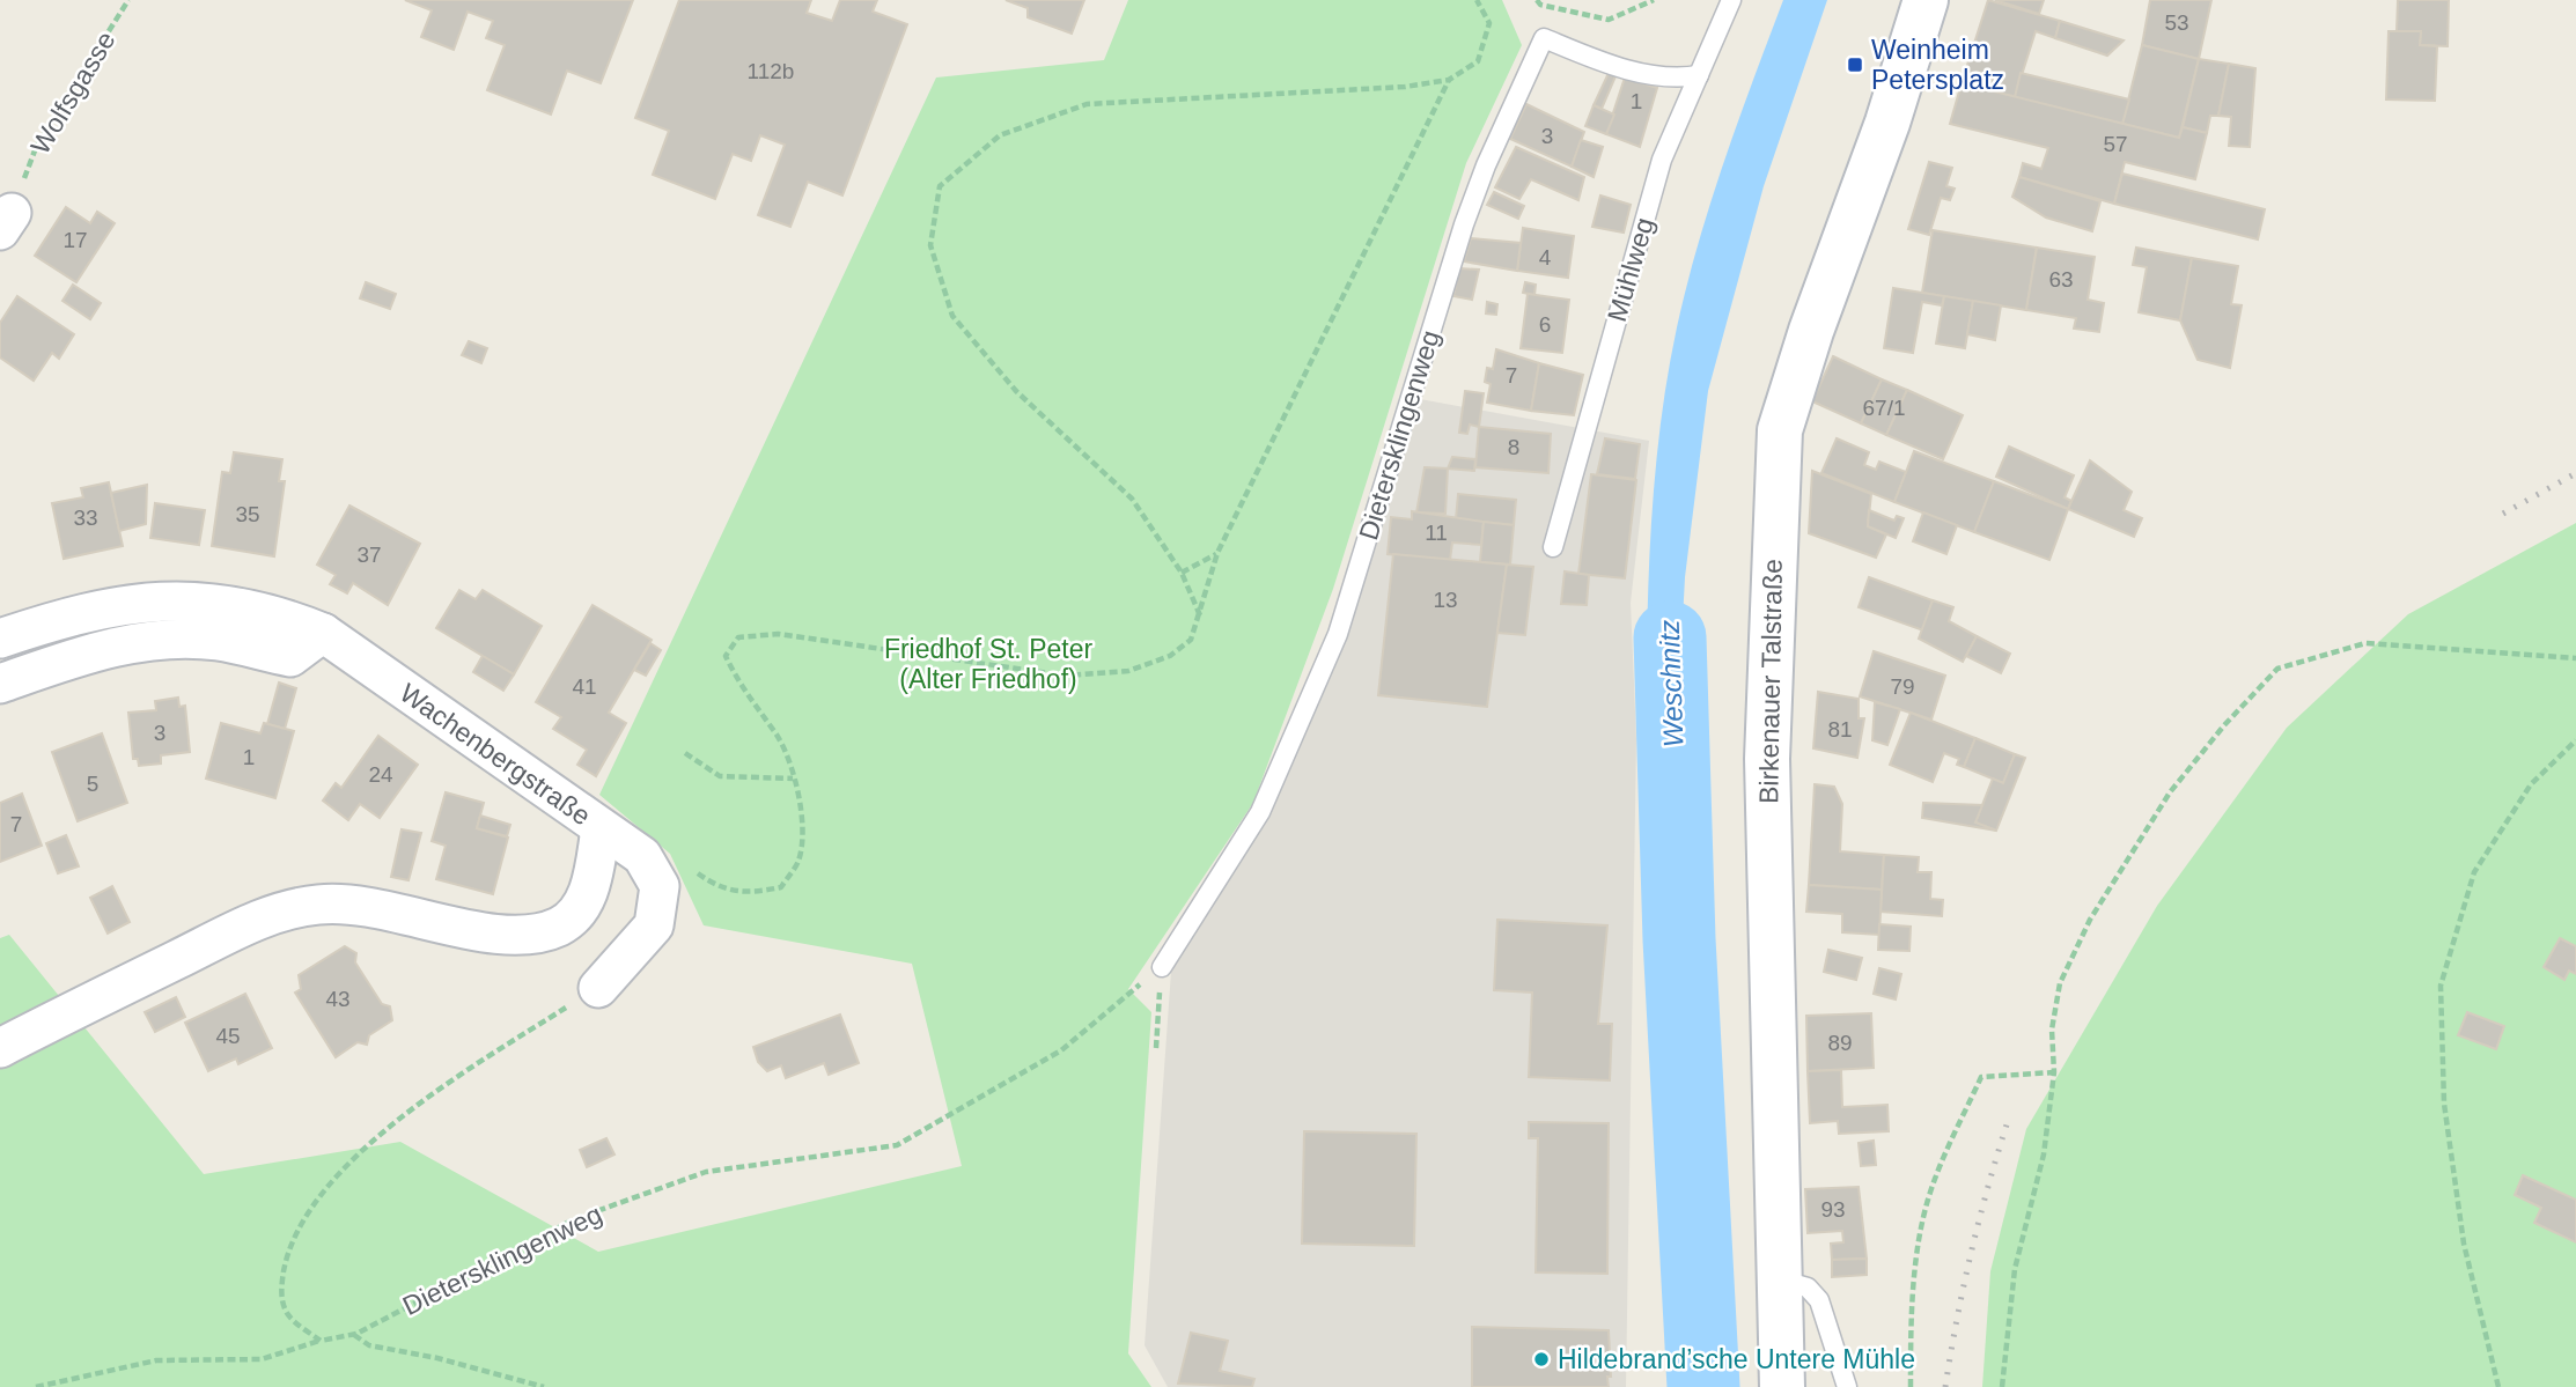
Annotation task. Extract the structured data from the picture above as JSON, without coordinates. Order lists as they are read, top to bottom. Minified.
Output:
{"streets":{"main road":["Birkenauer Talstraße"],"street":["Wachenbergstraße"],"lane":["Mühlweg","Dietersklingenweg"],"path":["Wolfsgasse"]},"crossings":[["Mühlweg","Dietersklingenweg"]],"water":["Weschnitz"],"parks":["Friedhof St. Peter (Alter Friedhof)"],"places":{"transit":["Weinheim Petersplatz"],"other":["Hildebrand’sche Untere Mühle"]},"house_numbers":["53","112b","1","3","57","17","4","63","6","7","67/1","8","35","33","11","37","13","41","79","81","3","1","24","5","7","43","45","89","93"]}
